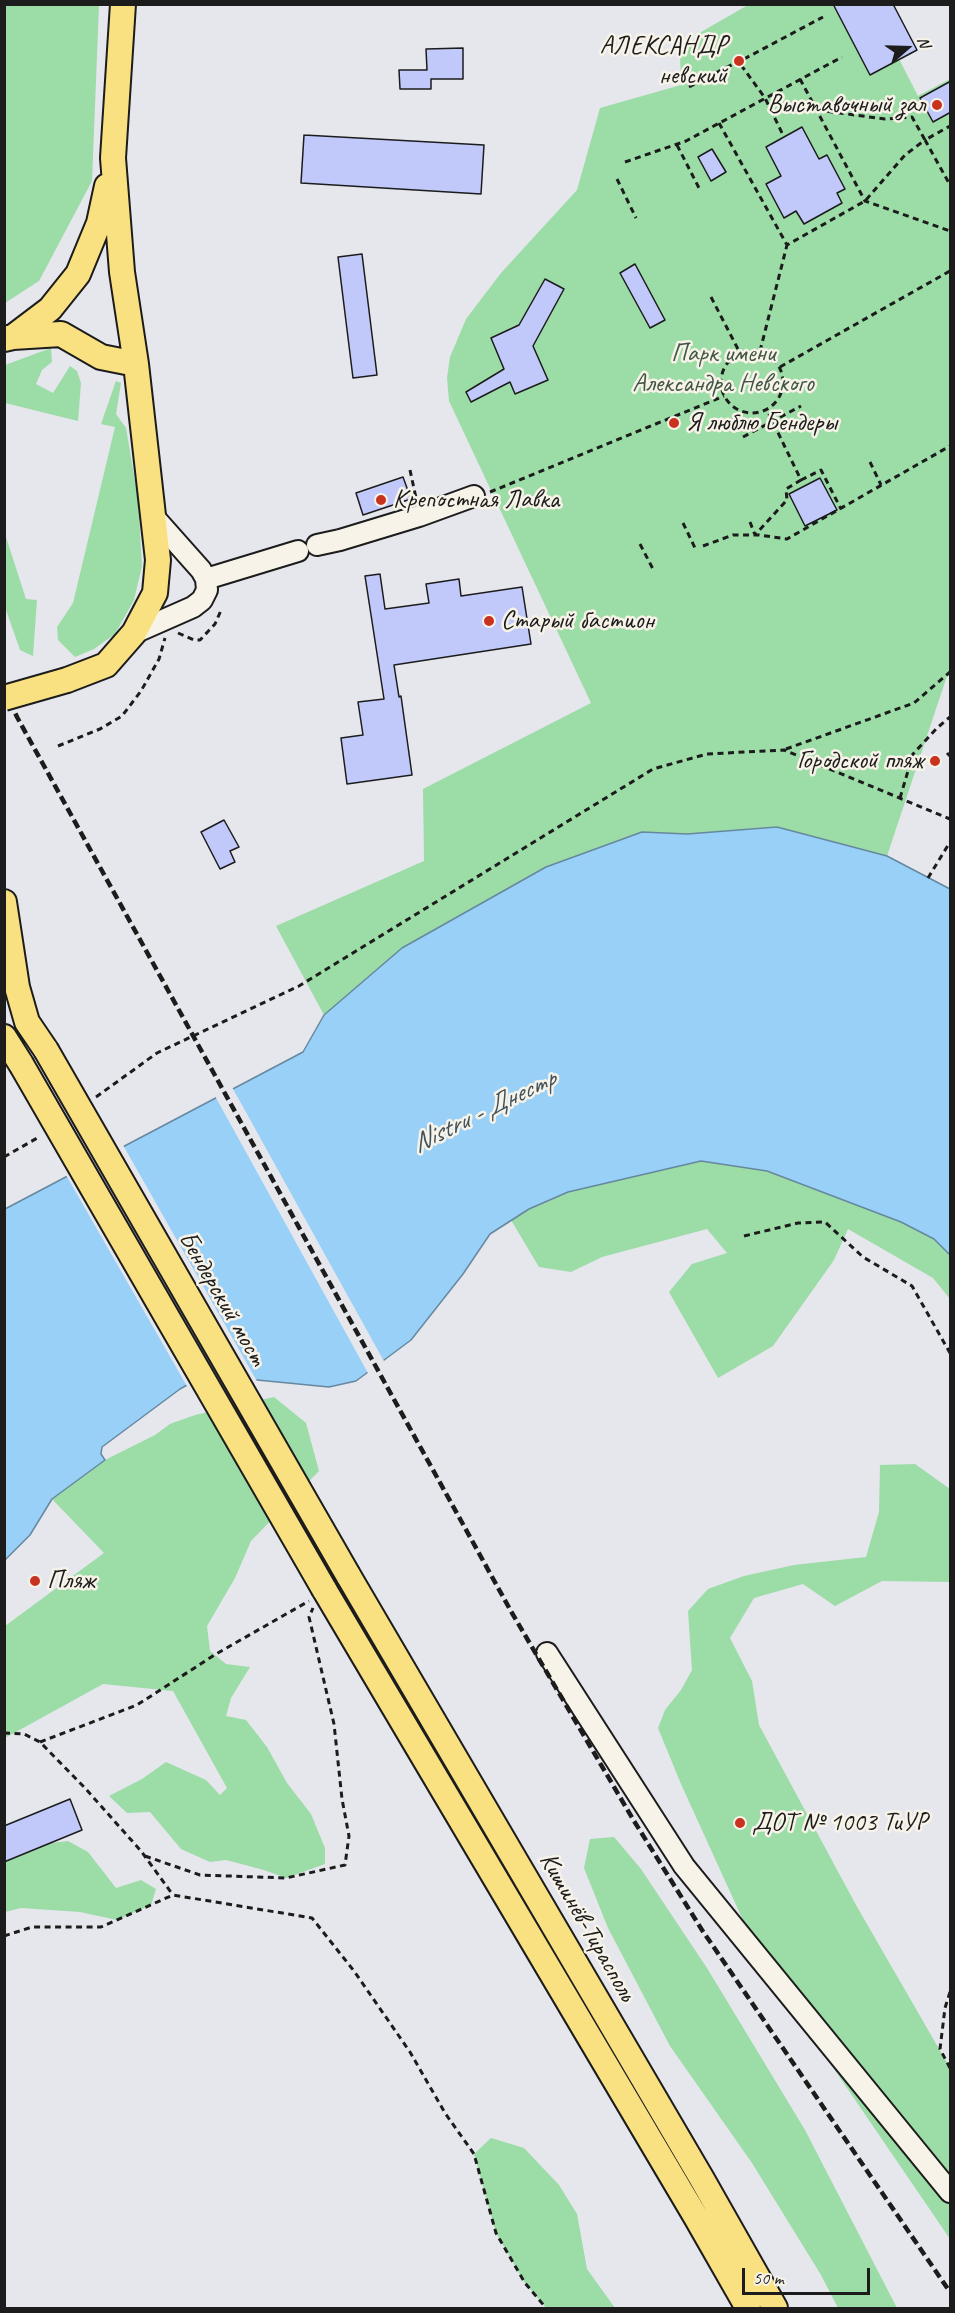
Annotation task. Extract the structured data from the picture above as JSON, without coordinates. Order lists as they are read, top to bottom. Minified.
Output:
{"streets":{"main road":["Бендерский мост","Кишинёв-Тирасполь"]},"crossings":[["Бендерский мост","Кишинёв-Тирасполь"]],"water":["Nistru - Днестр"],"parks":["Парк имени Александра Невского"],"places":["АЛЕКСАНДР невский","Выставочный зал","Я люблю Бендеры","Крепостная Лавка","Старый бастион","Городской пляж","Пляж","ДОТ № 1003 ТиУР"],"scale_bar":"50 m","north":"right"}
